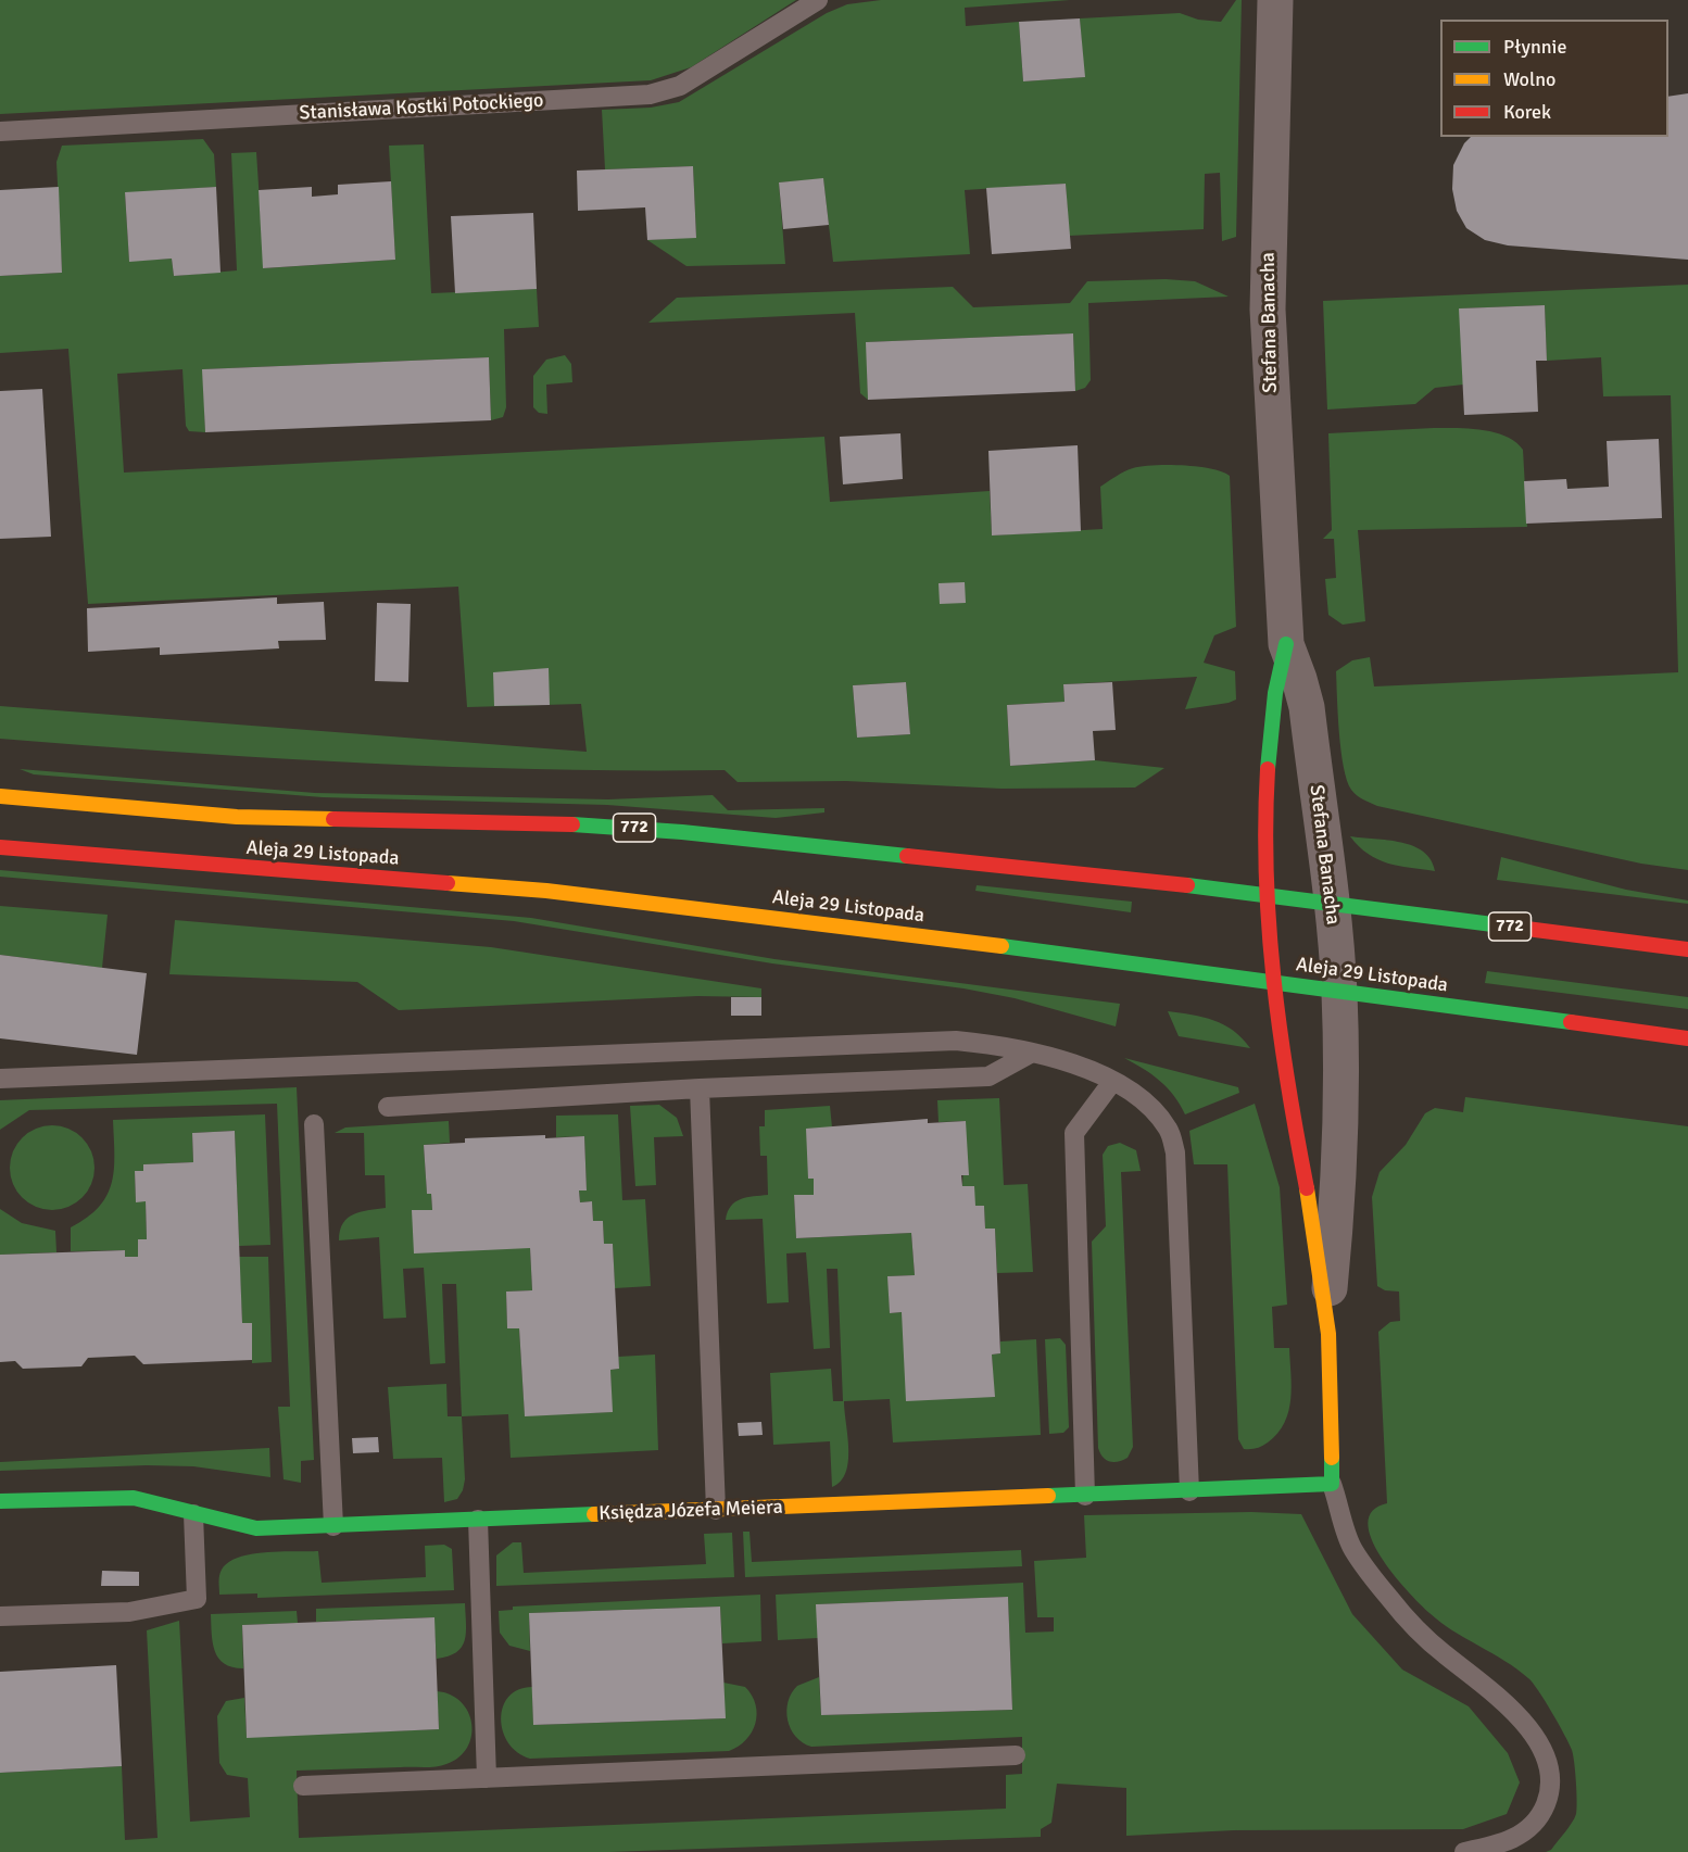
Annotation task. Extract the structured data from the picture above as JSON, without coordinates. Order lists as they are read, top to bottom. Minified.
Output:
{"streets":{"main road":["Stefana Banacha","772","Aleja 29 Listopada","Księdza Józefa Meiera"],"lane":["Stanisława Kostki Potockiego"]},"crossings":[["Stefana Banacha","Aleja 29 Listopada"],["Stefana Banacha","Księdza Józefa Meiera"]],"legend":["Płynnie","Wolno","Korek"]}
